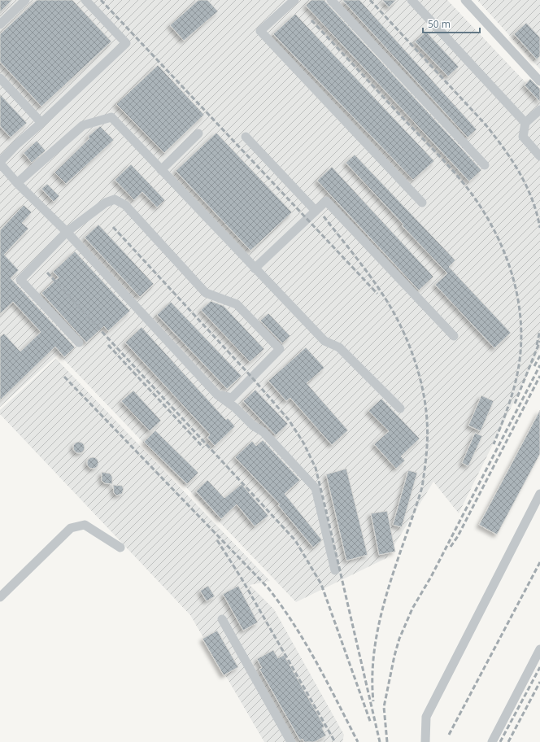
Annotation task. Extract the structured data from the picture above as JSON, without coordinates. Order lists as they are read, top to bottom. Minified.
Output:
{"scale_bar":"50 m"}
